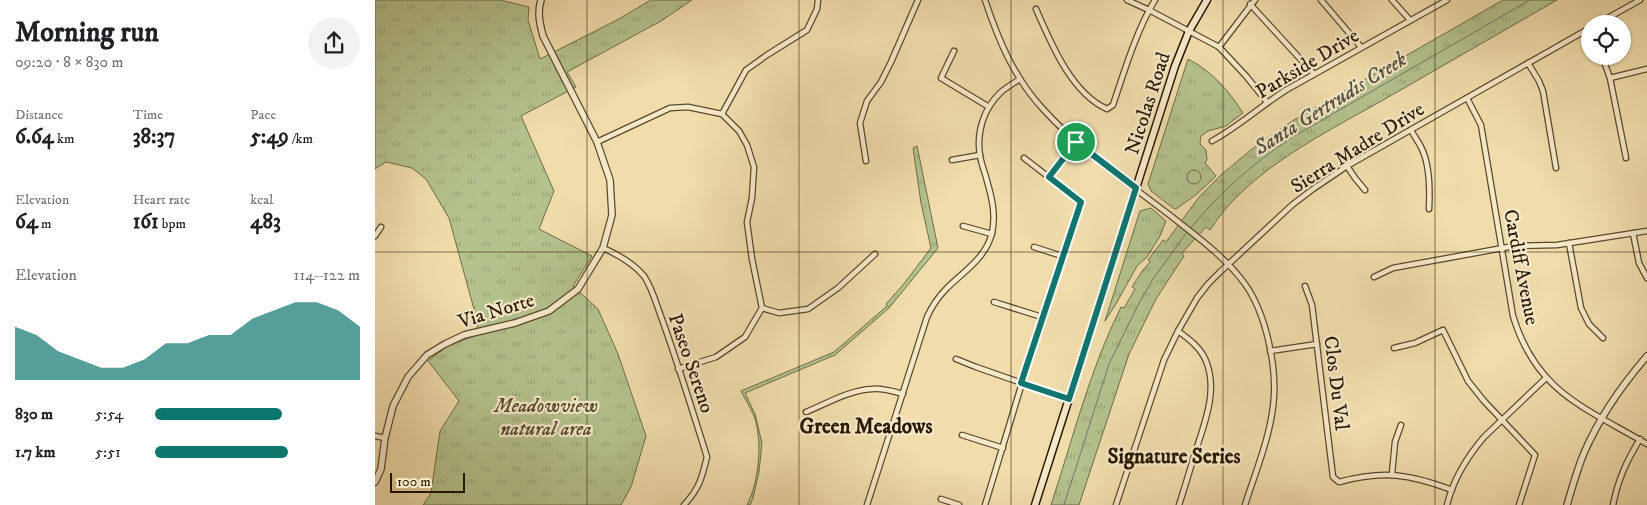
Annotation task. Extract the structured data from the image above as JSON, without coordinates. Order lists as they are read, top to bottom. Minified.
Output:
{"streets":{"main road":["Nicolas Road"],"street":["Parkside Drive","Sierra Madre Drive","Cardiff Avenue","Via Norte","Paseo Sereno","Clos Du Val"]},"crossings":[["Sierra Madre Drive","Cardiff Avenue"],["Via Norte","Paseo Sereno"]],"districts":["Green Meadows","Signature Series"],"water":["Santa Gertrudis Creek"],"parks":["Meadowview natural area"],"scale_bar":"100 m","page":{"heading":["Morning run","09:20 · 8 × 830 m"],"stats":[["Distance","6.64 km"],["Time","38:37"],["Pace","5:49 /km"],["Elevation","64 m"],["Heart rate","161 bpm"],["kcal","483"]],"chart":["Elevation","114–122 m"],"list":[{"name":"830 m","note":"5:54"},{"name":"1.7 km","note":"5:51"}],"scale":"100 m"}}
